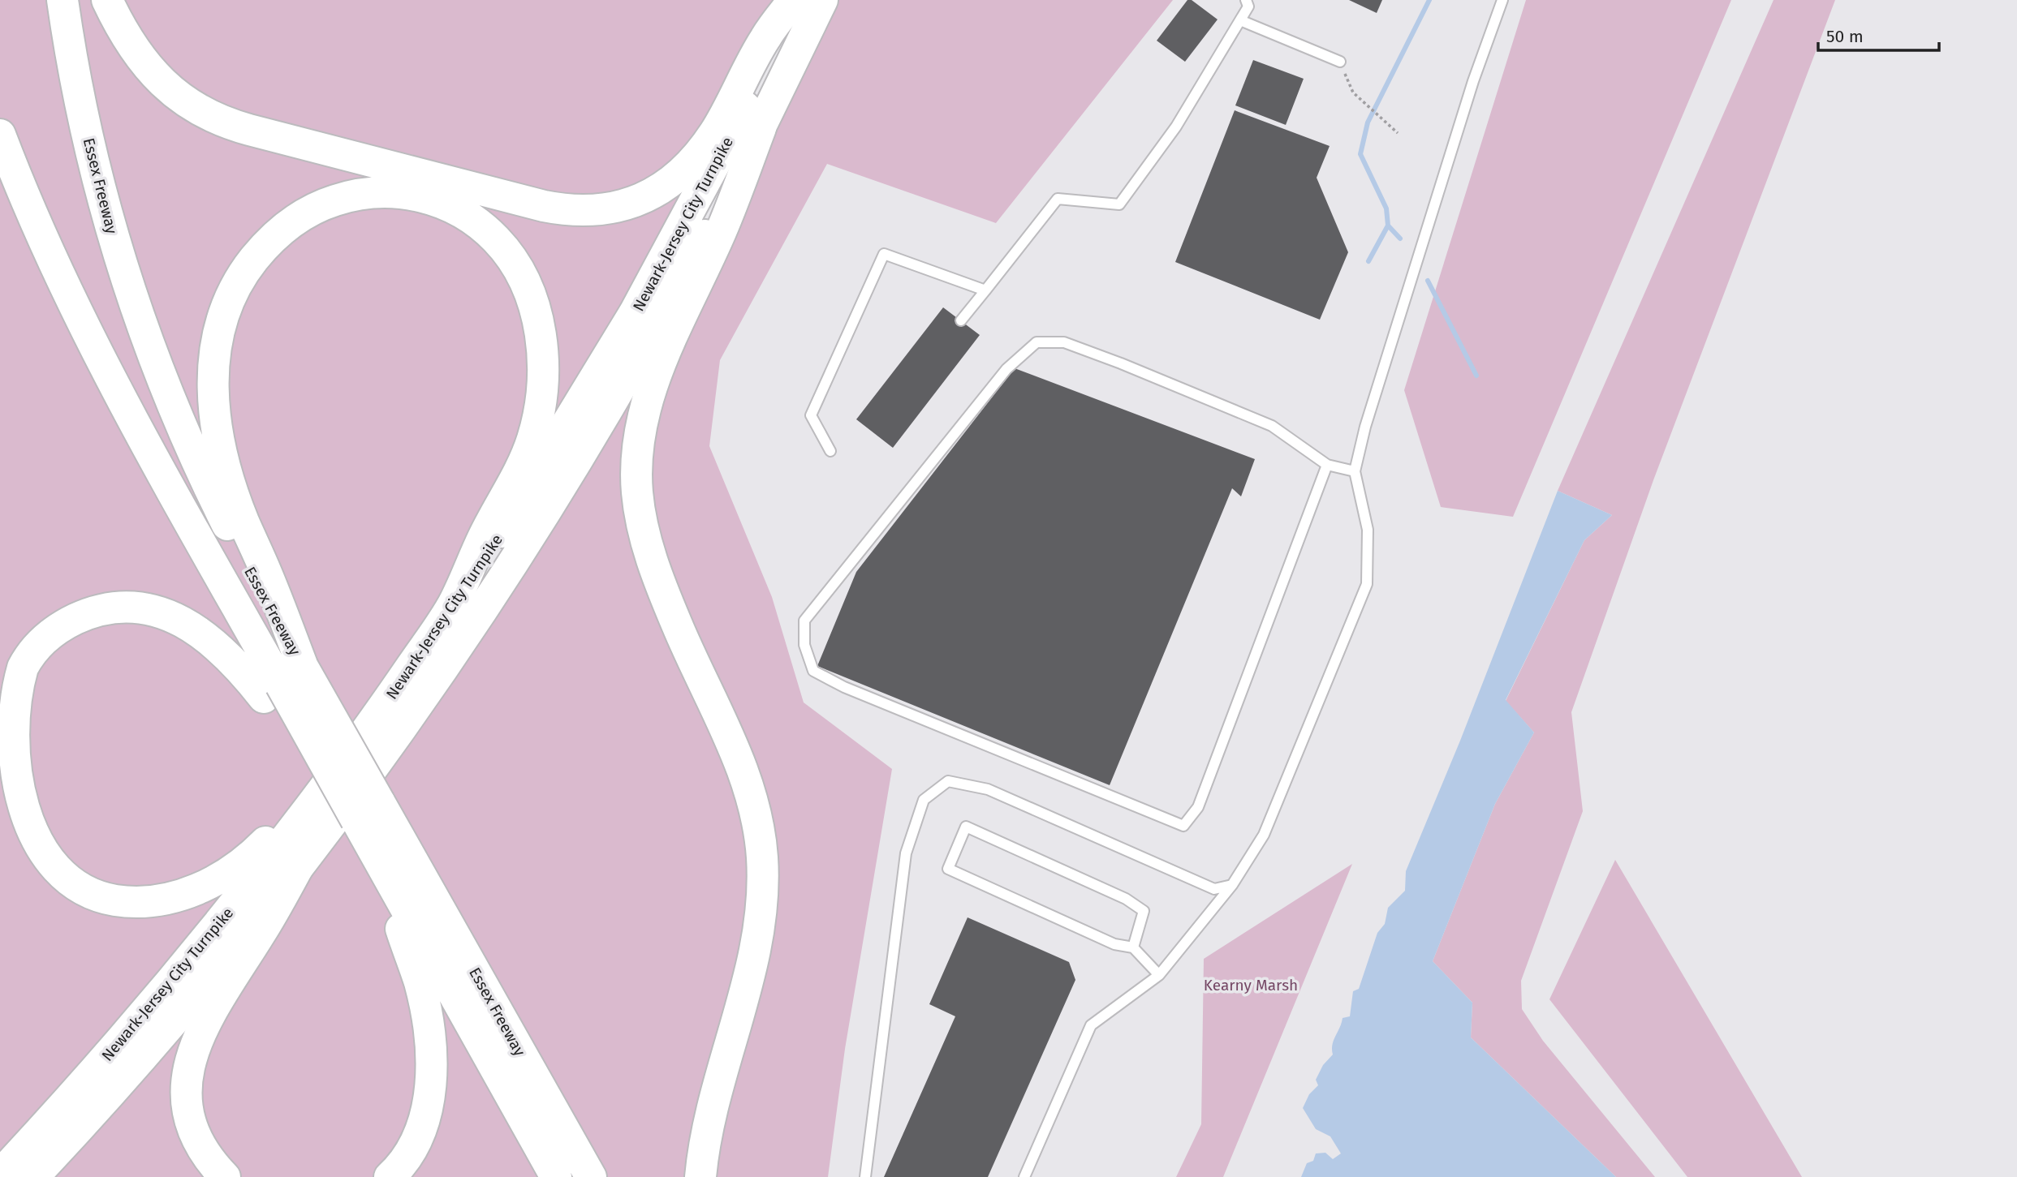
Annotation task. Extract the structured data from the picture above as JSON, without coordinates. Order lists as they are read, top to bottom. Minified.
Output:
{"streets":{"main road":["Essex Freeway","Newark-Jersey City Turnpike"]},"parks":["Kearny Marsh"],"scale_bar":"50 m"}
